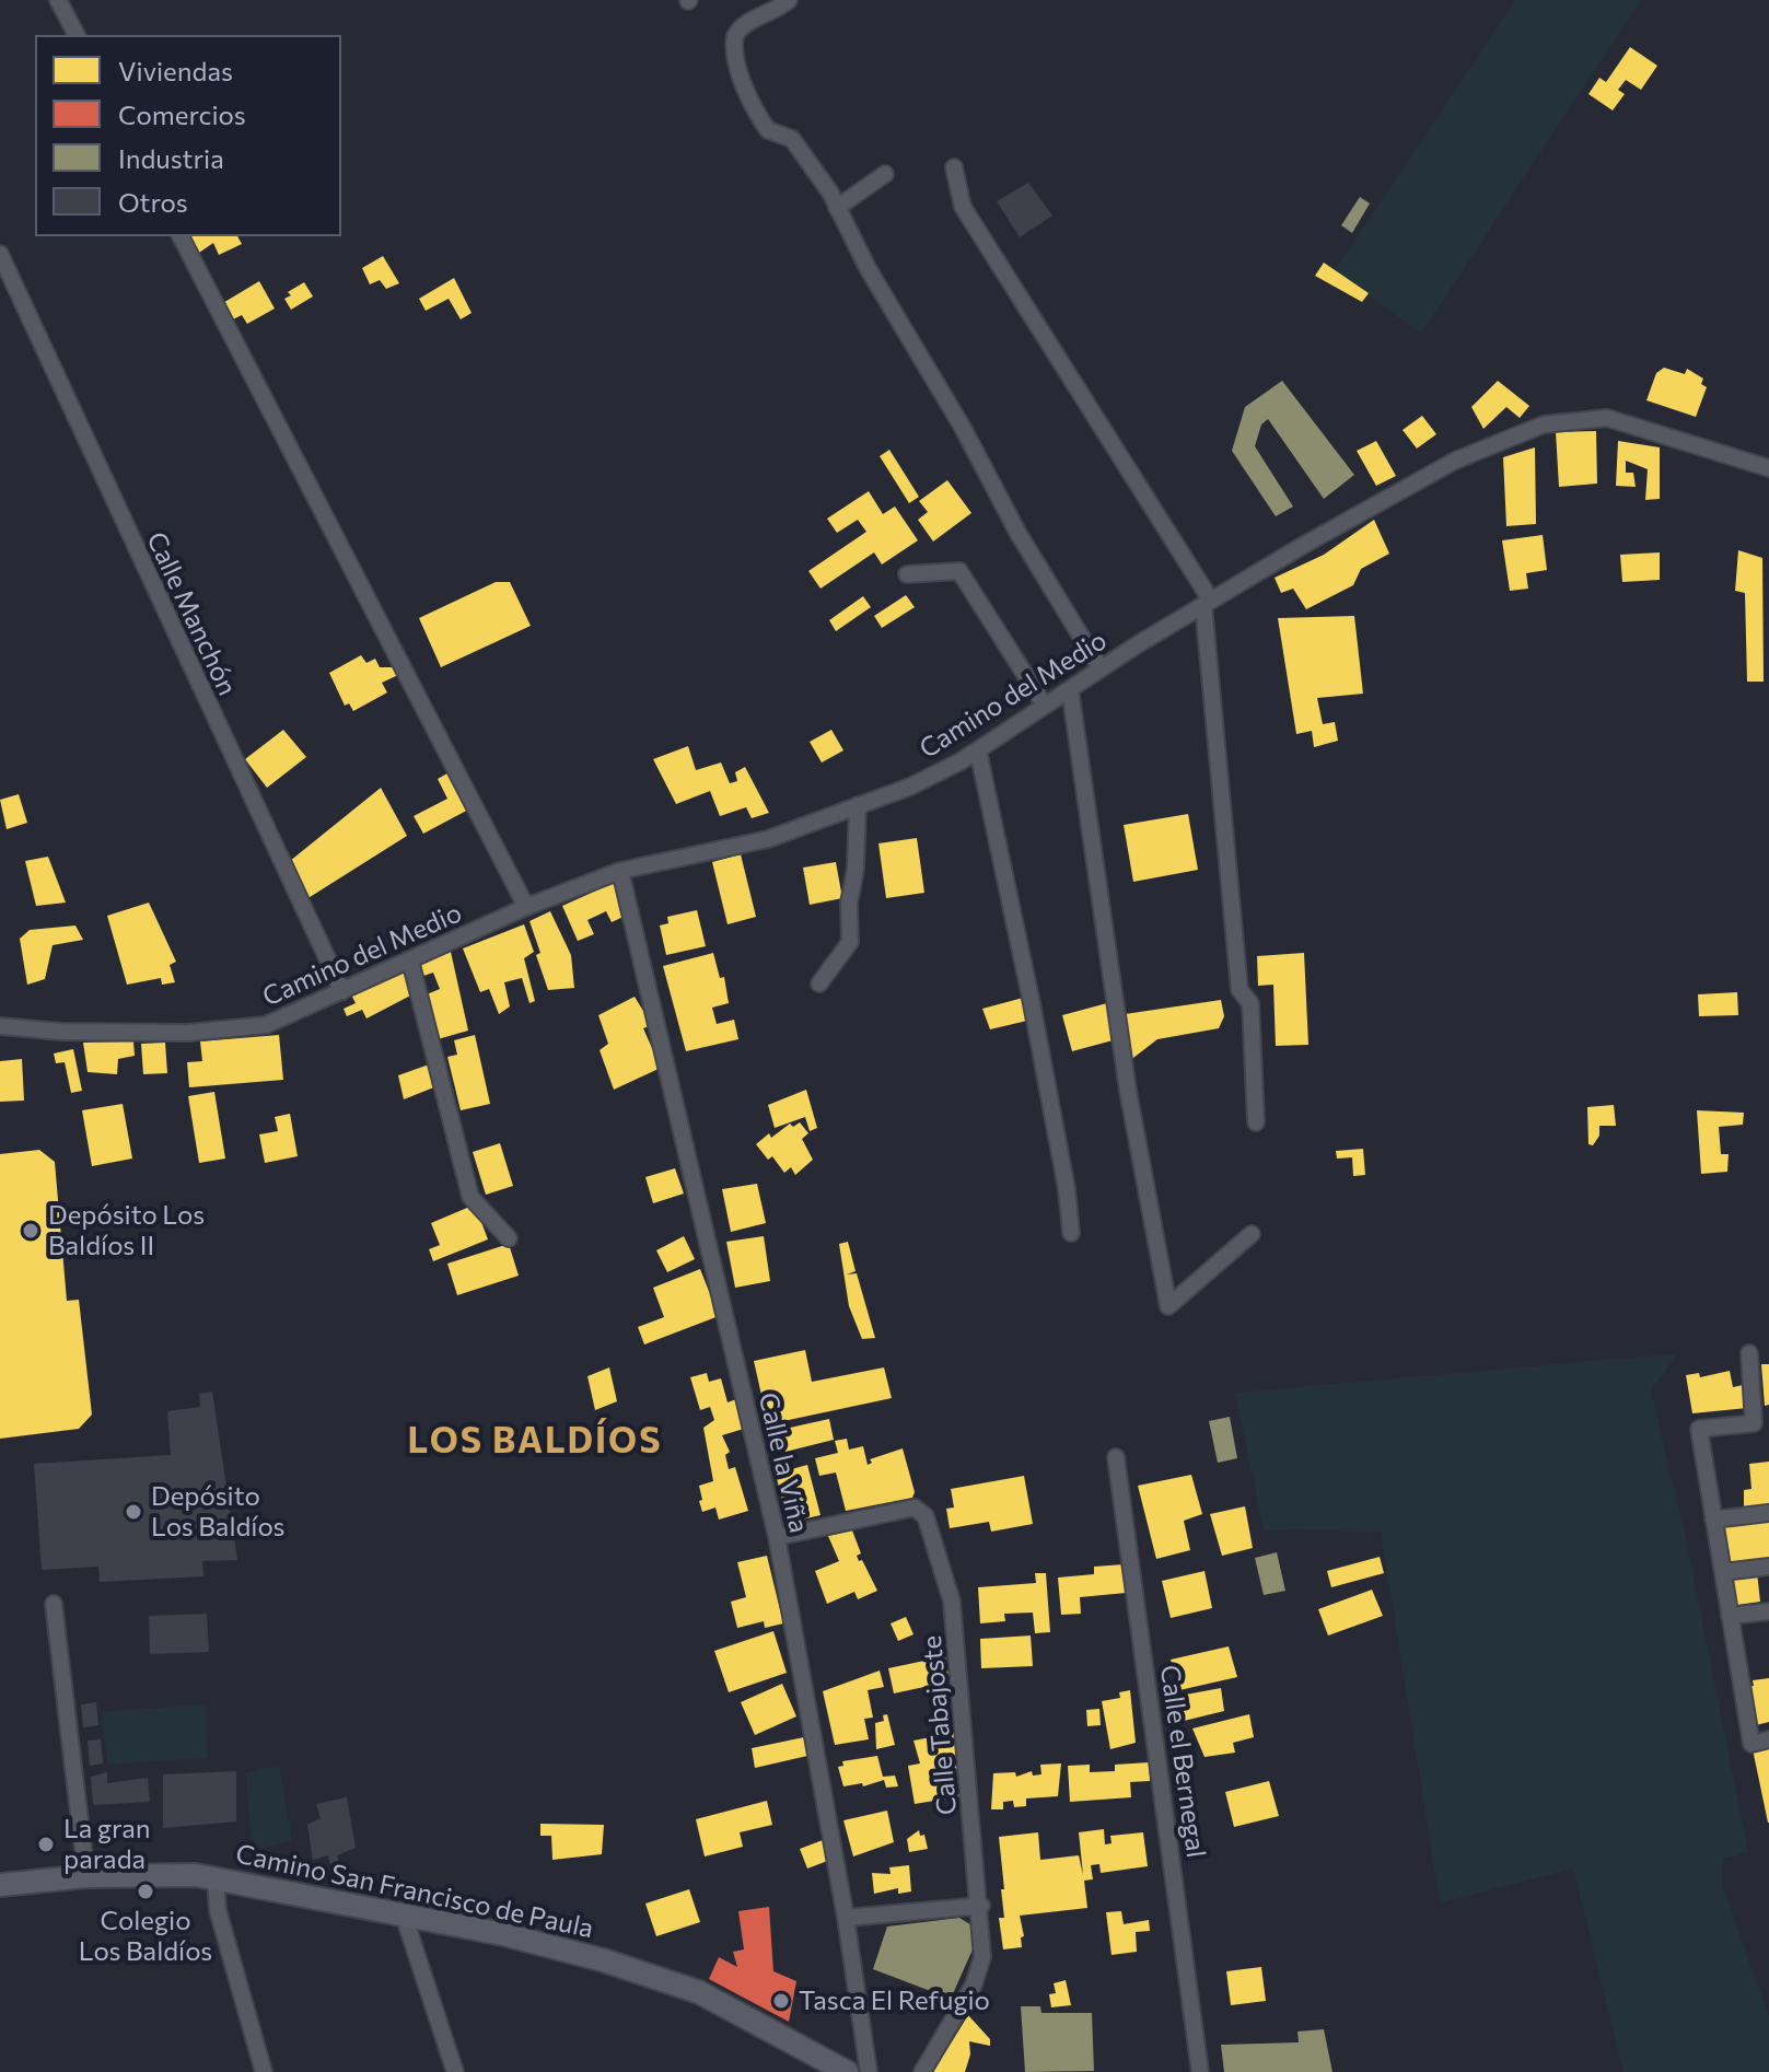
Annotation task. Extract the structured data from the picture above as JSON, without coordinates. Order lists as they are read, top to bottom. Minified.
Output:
{"streets":{"main road":["Camino San Francisco de Paula"],"street":["Calle Manchón","Camino del Medio","Calle la Viña","Calle Tabajoste","Calle el Bernegal"]},"crossings":[["Calle Manchón","Camino del Medio"],["Camino del Medio","Calle la Viña"],["Calle la Viña","Calle Tabajoste"]],"districts":["LOS BALDÍOS"],"places":["Depósito Los Baldíos II","Depósito Los Baldíos","La gran parada","Colegio Los Baldíos","Tasca El Refugio"],"legend":["Viviendas","Comercios","Industria","Otros"]}
